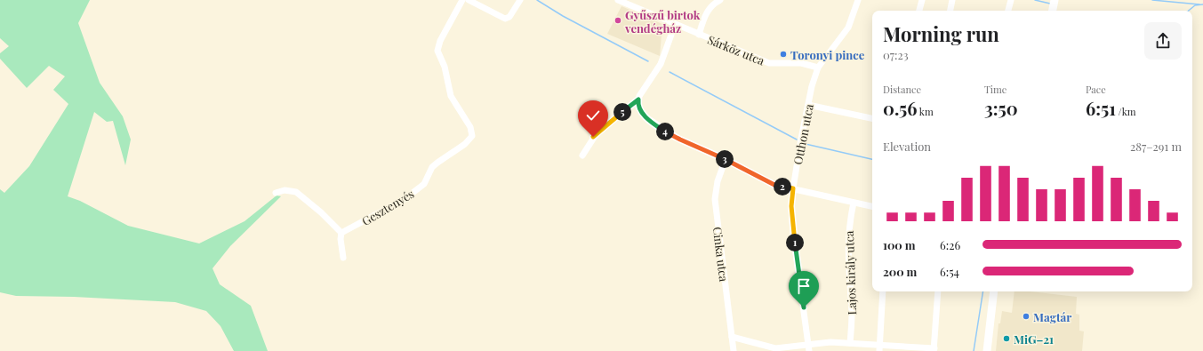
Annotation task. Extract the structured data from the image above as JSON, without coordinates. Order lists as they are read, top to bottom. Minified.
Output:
{"streets":{"street":["Sárköz utca","Otthon utca","Gesztenyés","Cinka utca","Lajos király utca"]},"crossings":[["Sárköz utca","Otthon utca"]],"places":["Gyűszű birtok vendégház","Toronyi pince","Magtár","MiG–21"],"page":{"heading":["Morning run","07:23"],"stats":[["Distance","0.56 km"],["Time","3:50"],["Pace","6:51 /km"]],"pins":["5","4","3","2","1"],"chart":["Elevation","287–291 m"],"list":[{"name":"100 m","note":"6:26"},{"name":"200 m","note":"6:54"}]}}
